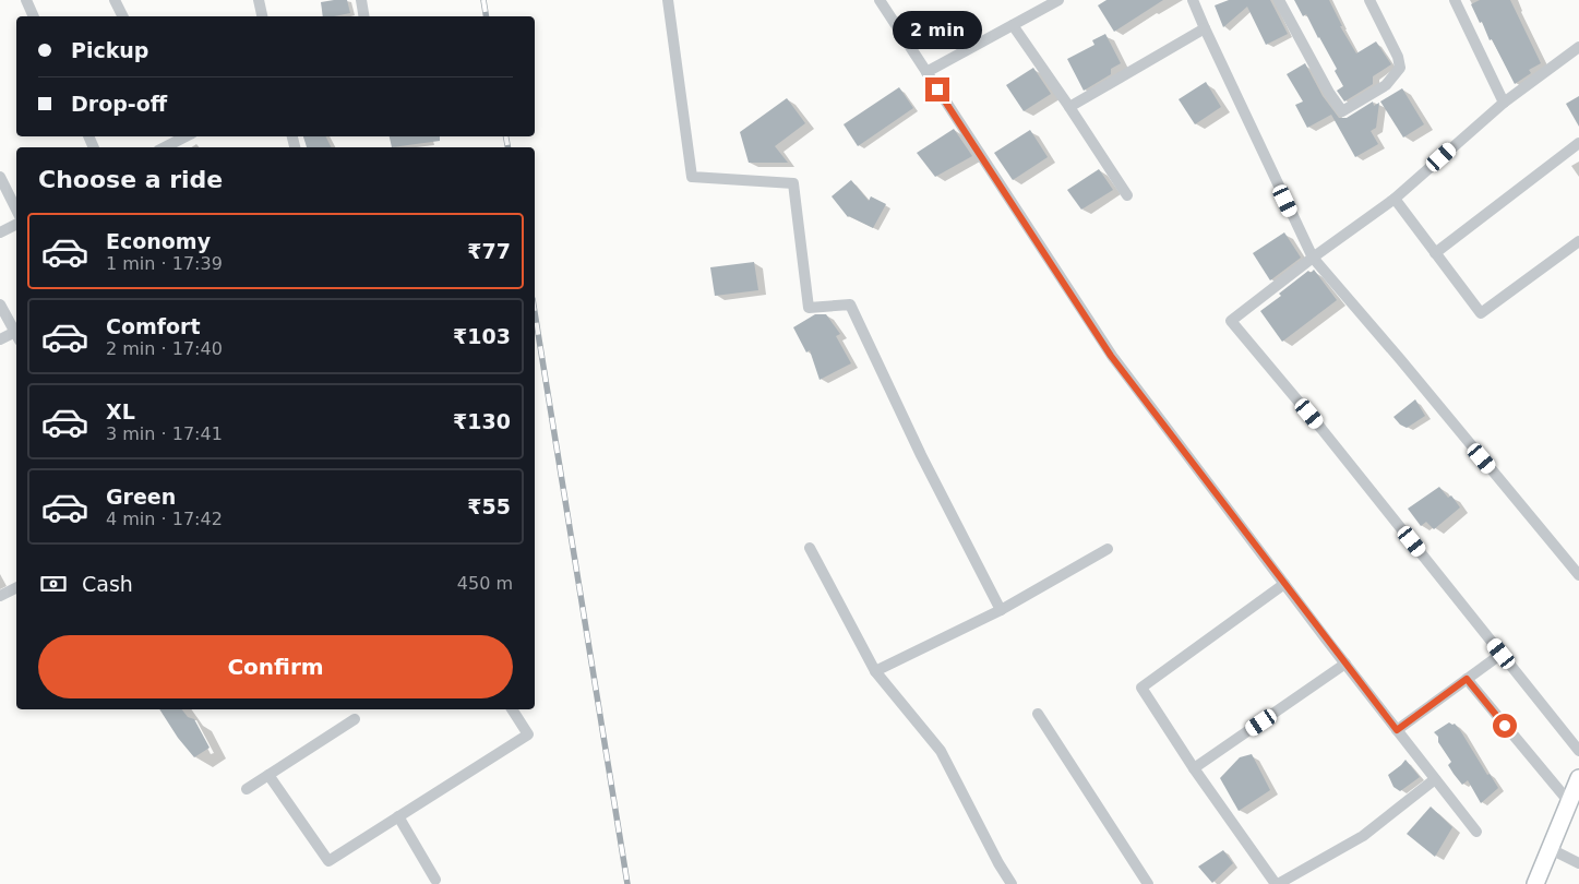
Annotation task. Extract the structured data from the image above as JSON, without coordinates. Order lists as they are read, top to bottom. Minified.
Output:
{"page":{"bubble":"2 min","banner":["Pickup","Drop-off"],"heading":"Choose a ride","list":[{"name":"Economy","note":"1 min · 17:39","value":"₹77"},{"name":"Comfort","note":"2 min · 17:40","value":"₹103"},{"name":"XL","note":"3 min · 17:41","value":"₹130"},{"name":"Green","note":"4 min · 17:42","value":"₹55"}],"pay":["Cash","450 m"],"buttons":"Confirm"}}
